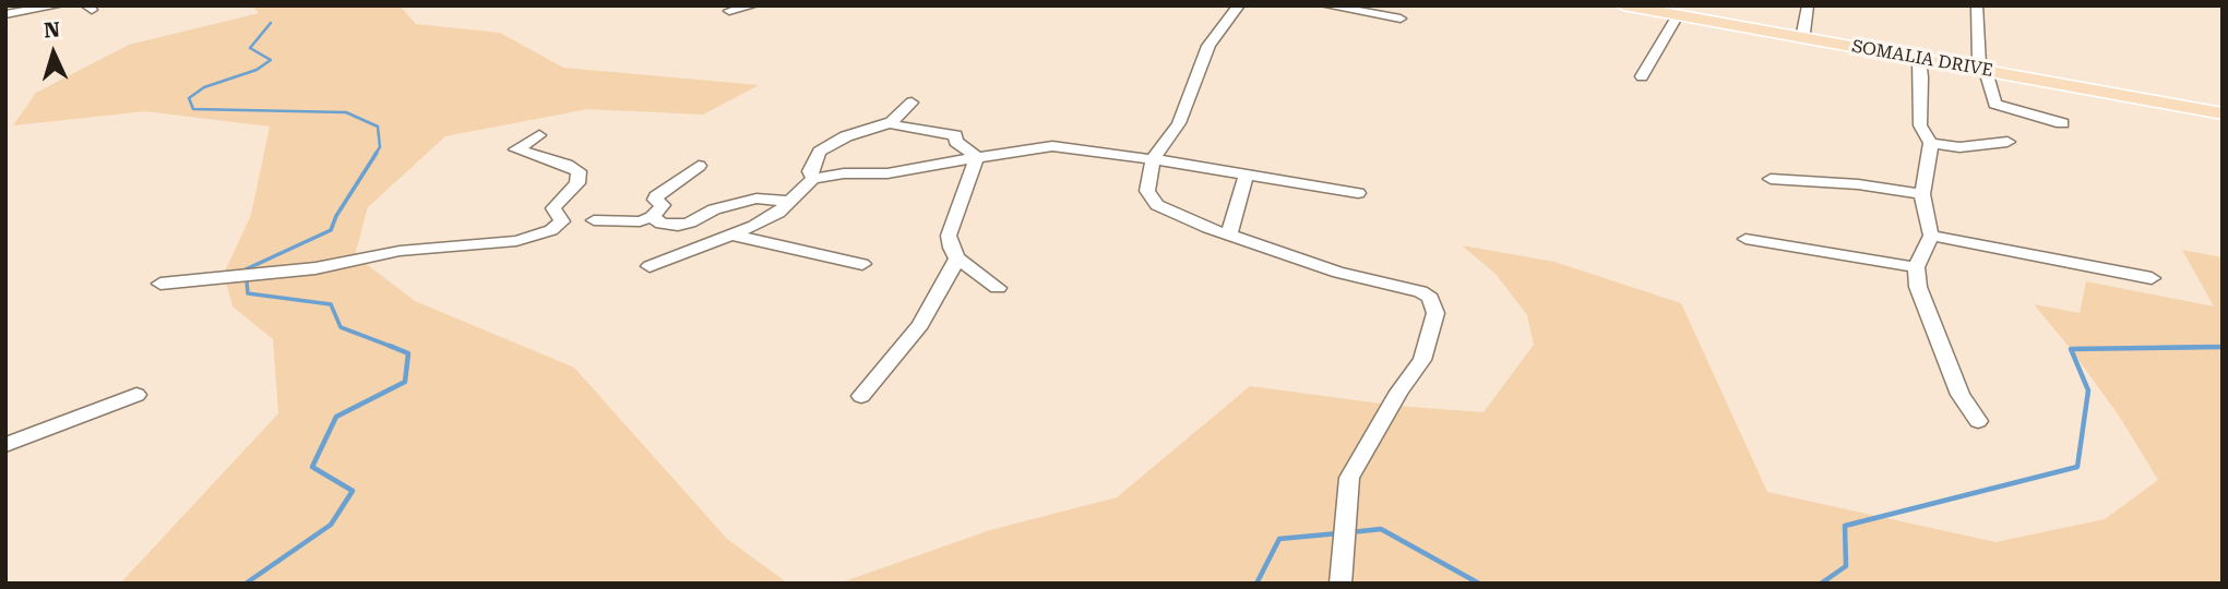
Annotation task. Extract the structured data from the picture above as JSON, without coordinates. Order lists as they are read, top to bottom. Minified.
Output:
{"streets":{"main road":["SOMALIA DRIVE"]},"north":"top"}
